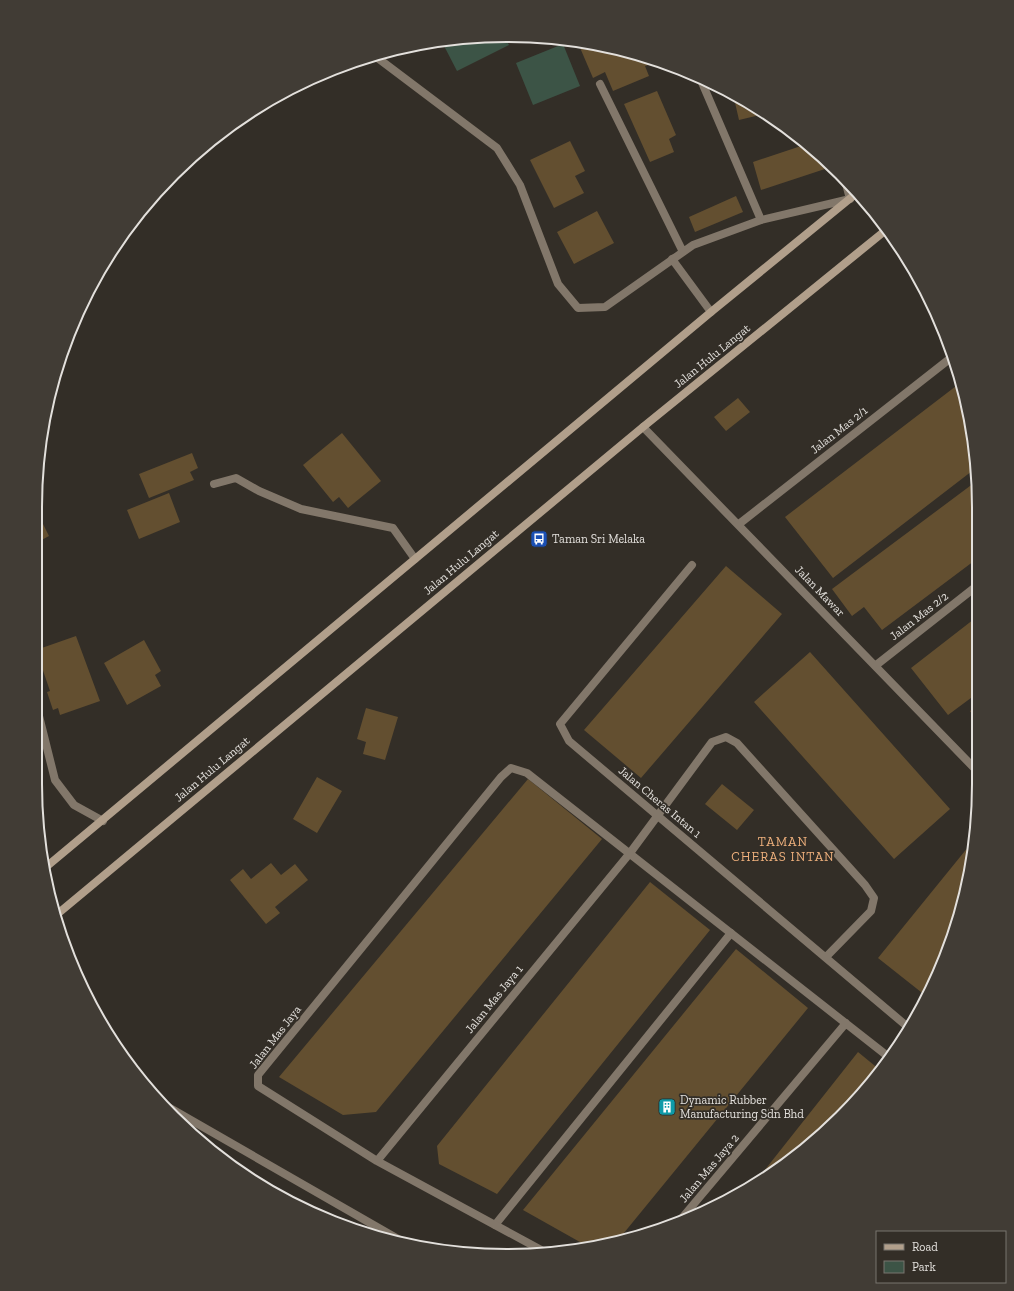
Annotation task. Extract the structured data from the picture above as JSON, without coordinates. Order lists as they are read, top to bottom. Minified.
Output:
{"streets":{"main road":["Jalan Hulu Langat"],"street":["Jalan Mas 2/1","Jalan Mawar","Jalan Mas 2/2","Jalan Cheras Intan 1","Jalan Mas Jaya 1","Jalan Mas Jaya","Jalan Mas Jaya 2"]},"crossings":[["Jalan Hulu Langat","Jalan Mawar"],["Jalan Mas 2/1","Jalan Mawar"],["Jalan Mawar","Jalan Mas 2/2"],["Jalan Cheras Intan 1","Jalan Mas Jaya 1"],["Jalan Mas Jaya 1","Jalan Mas Jaya"]],"districts":["TAMAN CHERAS INTAN"],"places":{"bus stop":["Taman Sri Melaka"],"building":["Dynamic Rubber Manufacturing Sdn Bhd"]},"legend":["Road","Park"]}
